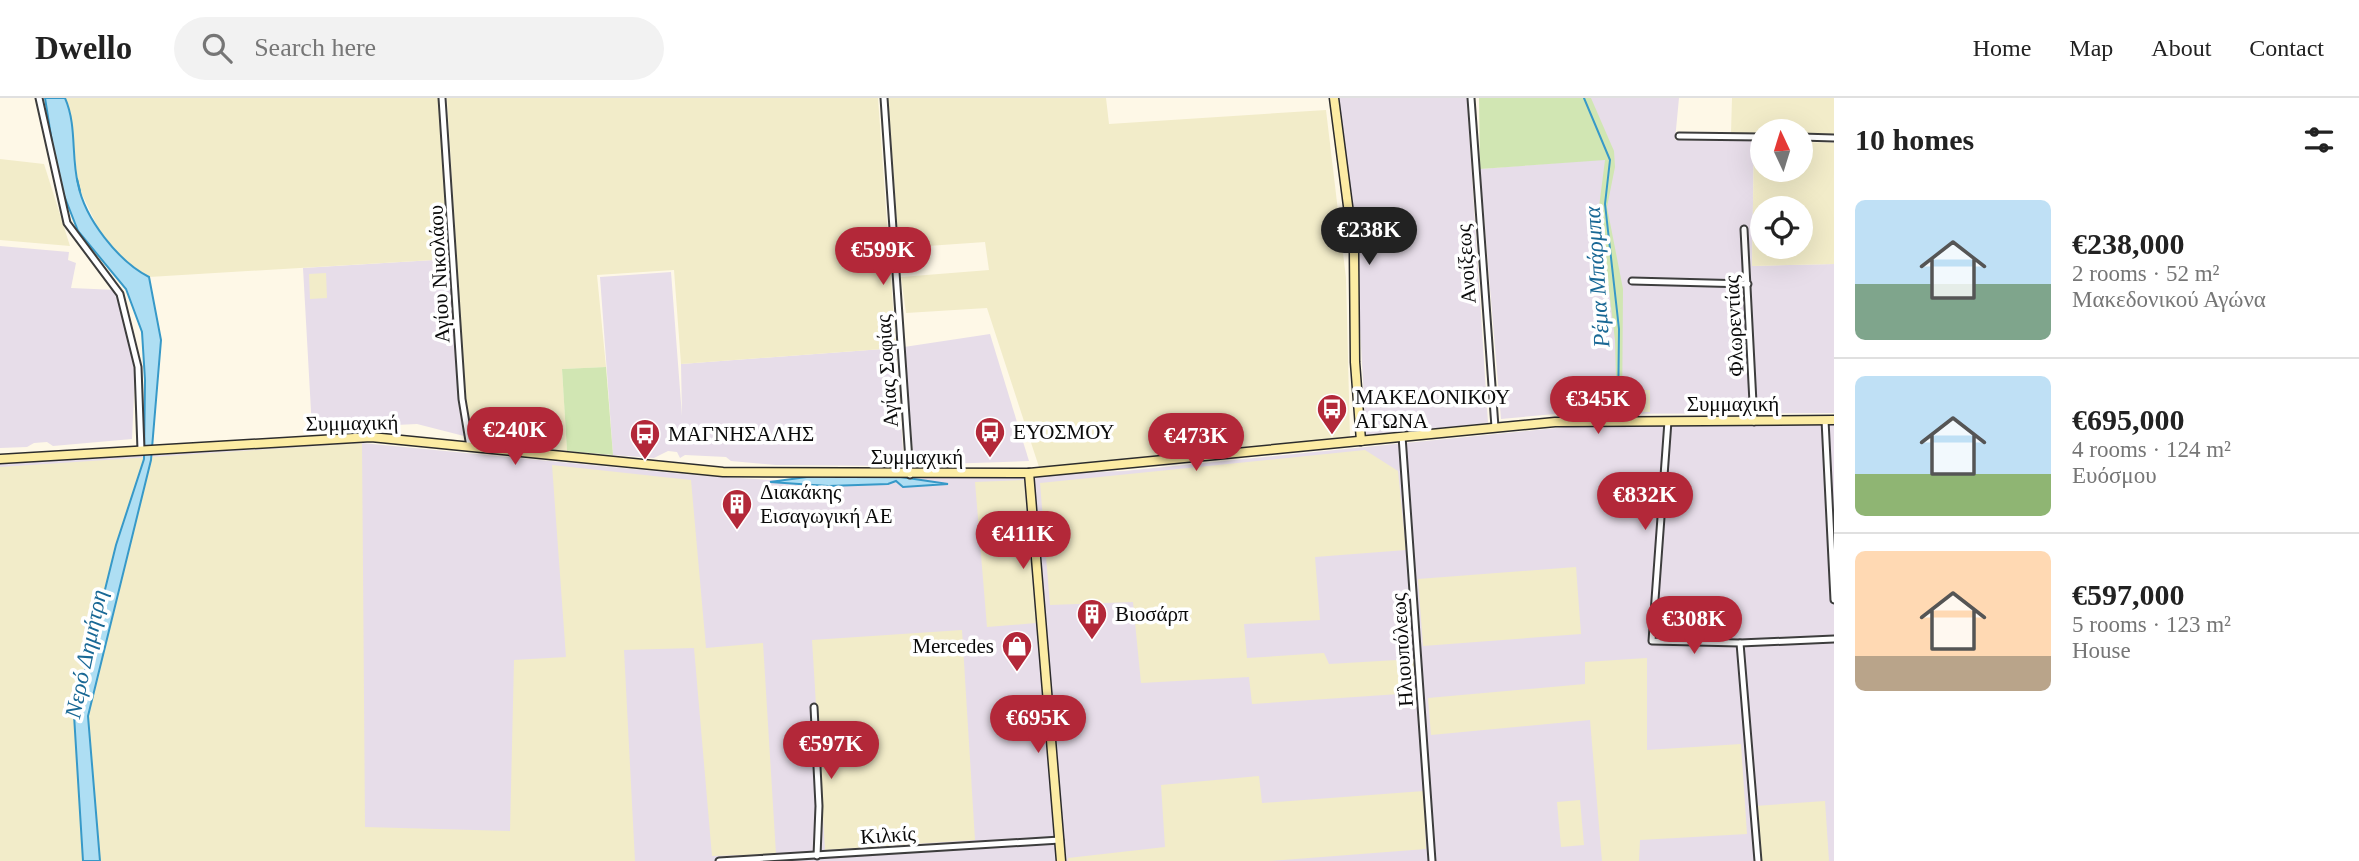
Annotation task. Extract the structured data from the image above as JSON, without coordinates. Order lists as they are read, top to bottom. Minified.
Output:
{"streets":{"street":["Ανοίξεως","Αγίου Νικολάου","Φλωρεντίας","Αγίας Σοφίας","Συμμαχική","Ηλιουπόλεως","Κιλκίς"]},"crossings":[["Ανοίξεως","Συμμαχική"],["Αγίου Νικολάου","Συμμαχική"],["Φλωρεντίας","Συμμαχική"],["Αγίας Σοφίας","Συμμαχική"],["Συμμαχική","Ηλιουπόλεως"]],"water":["Ρέμα Μπάρμπα","Νερό Δημήτρη"],"places":{"bus stop":["ΜΑΚΕΔΟΝΙΚΟΥ ΑΓΩΝΑ","ΕΥΟΣΜΟΥ","ΜΑΓΝΗΣΑΛΗΣ"],"building":["Διακάκης Εισαγωγική ΑΕ","Βιοσάρπ"],"shop":["Mercedes"]},"north":"top","page":{"header":"Dwello","search":"Search here","nav":["Home","Map","About","Contact"],"heading":"10 homes","list":[{"name":"€238,000","note":"2 rooms · 52 m² · Μακεδονικού Αγώνα"},{"name":"€695,000","note":"4 rooms · 124 m² · Ευόσμου"},{"name":"€597,000","note":"5 rooms · 123 m² · House"}],"price":["€238K","€599K","€345K","€240K","€473K","€832K","€411K","€308K","€695K","€597K"]}}
